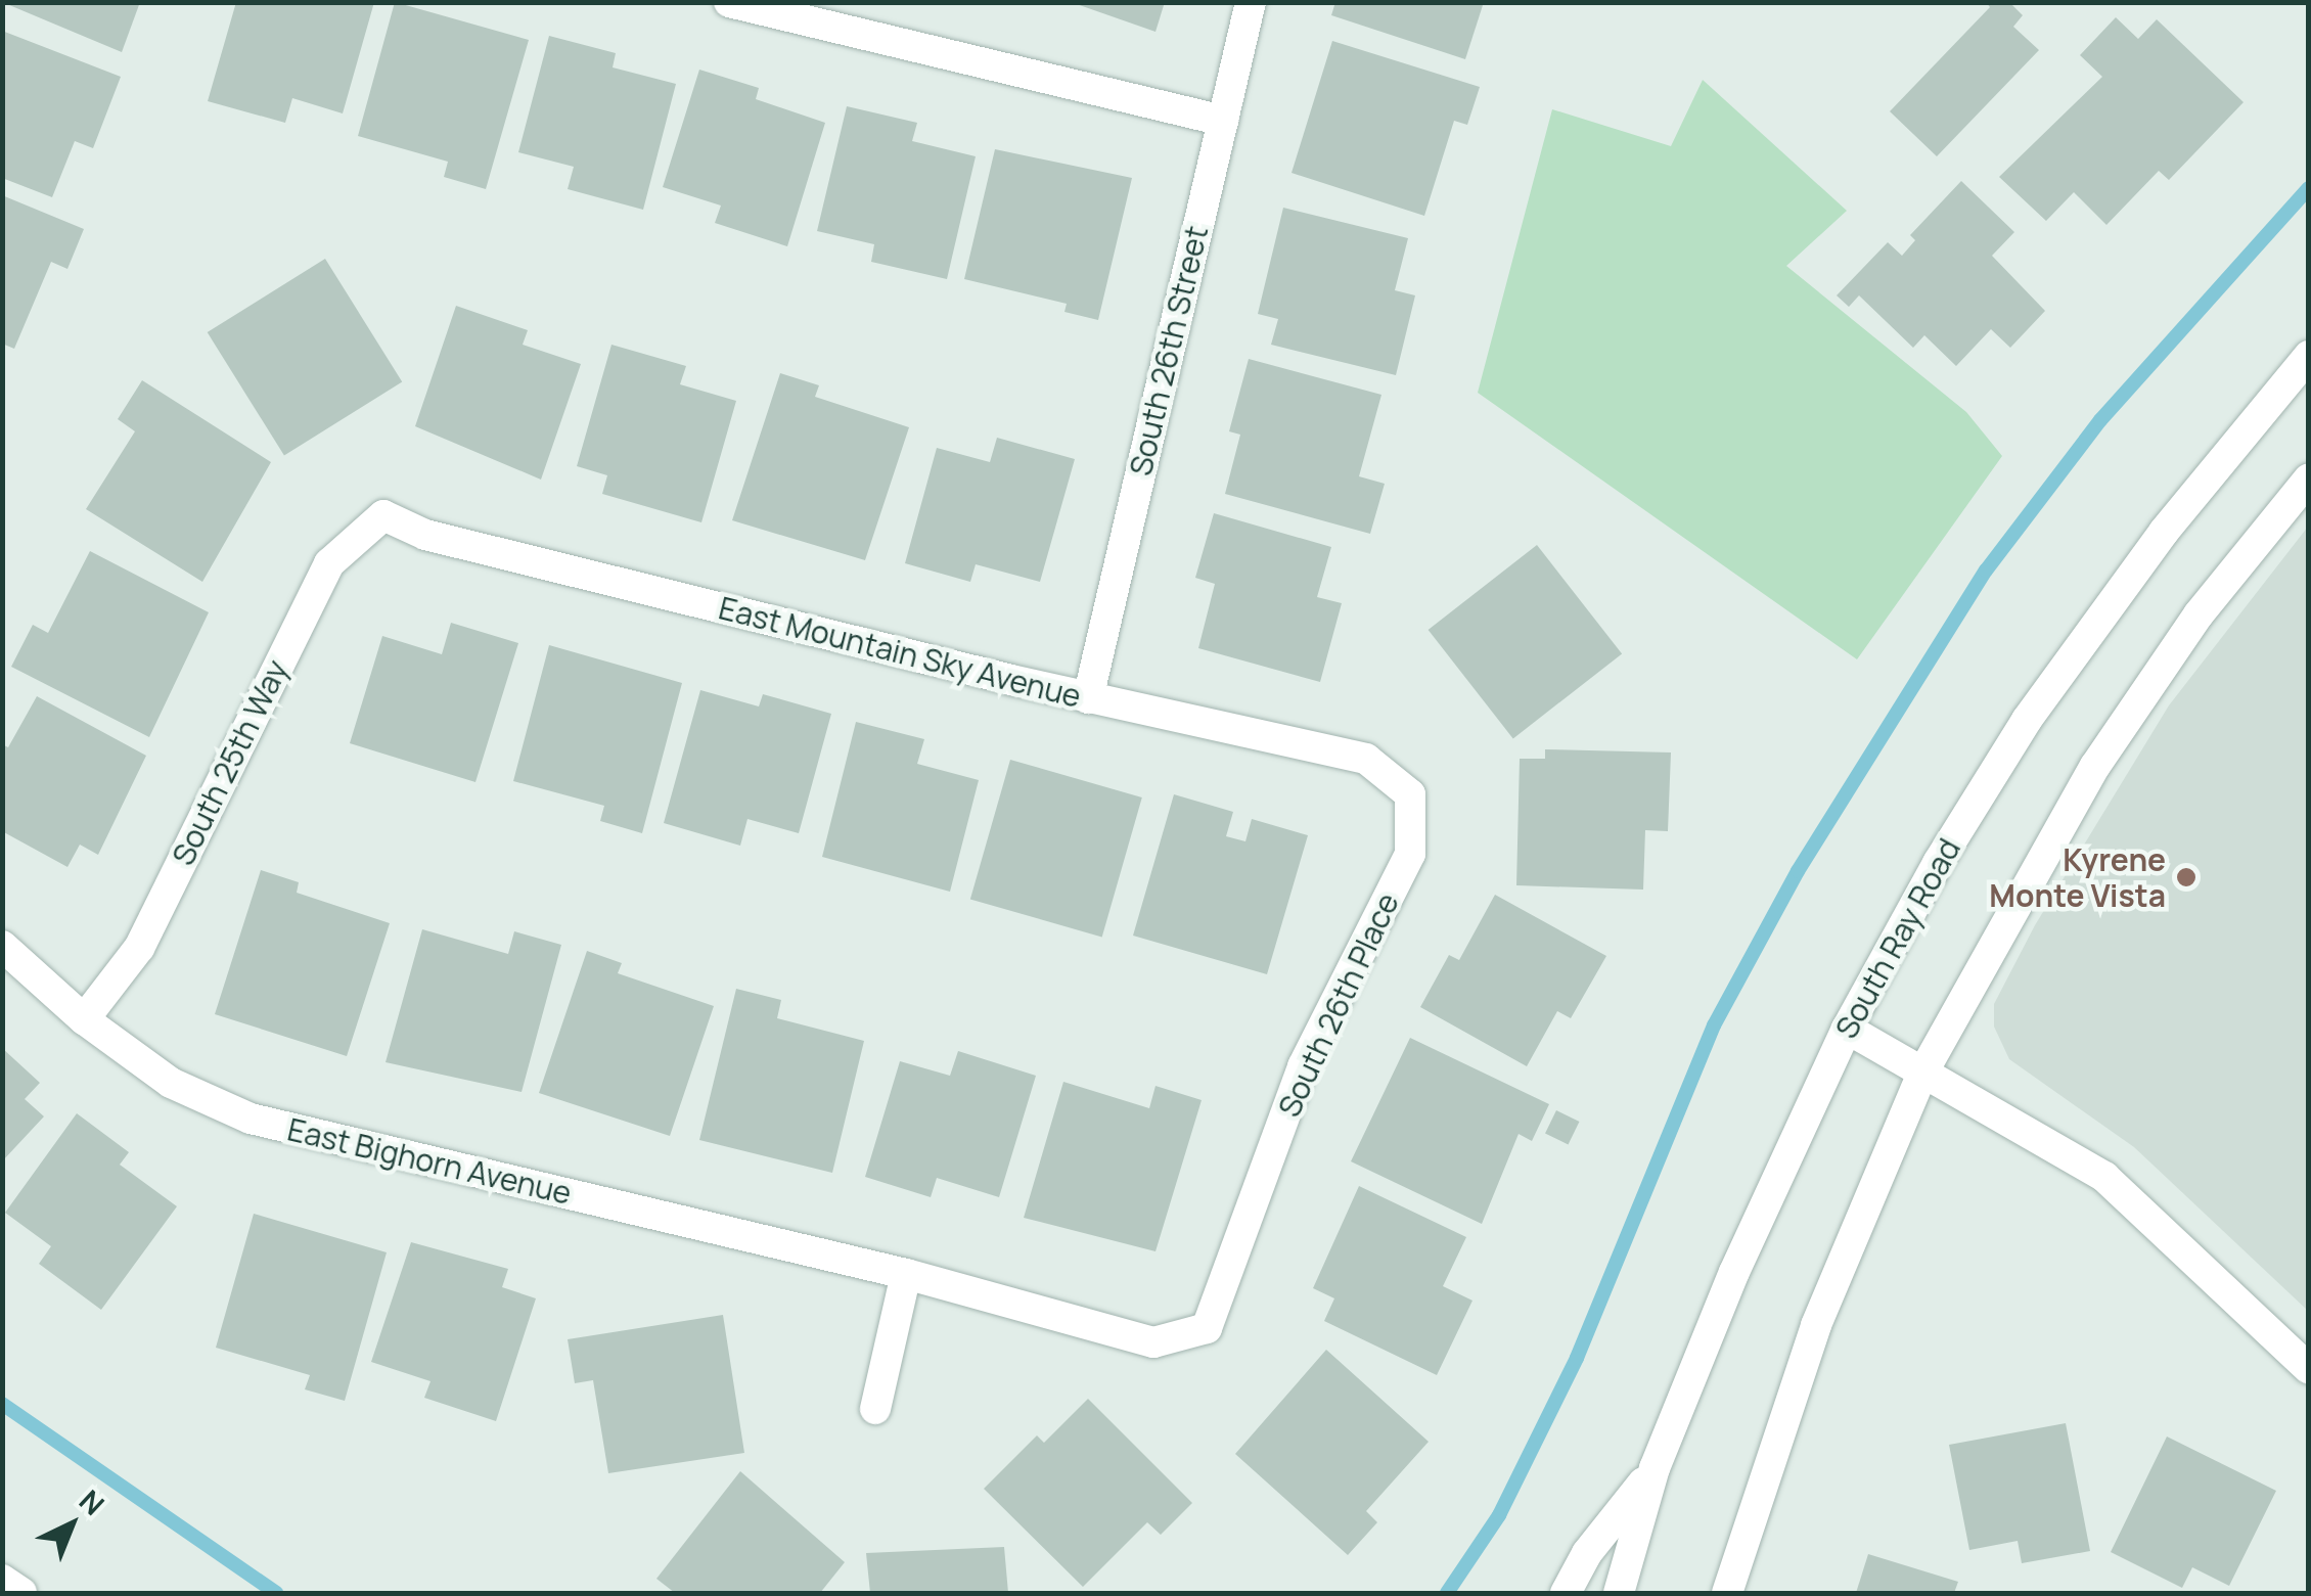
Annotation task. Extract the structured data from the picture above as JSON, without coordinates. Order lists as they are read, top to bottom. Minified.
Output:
{"streets":{"street":["South 26th Street","East Mountain Sky Avenue","South 25th Way","South Ray Road","South 26th Place","East Bighorn Avenue"]},"crossings":[["South 26th Street","East Mountain Sky Avenue"],["East Mountain Sky Avenue","South 25th Way"],["East Mountain Sky Avenue","South 26th Place"],["South 25th Way","East Bighorn Avenue"],["South 26th Place","East Bighorn Avenue"]],"places":["Kyrene Monte Vista"],"north":"top right"}
